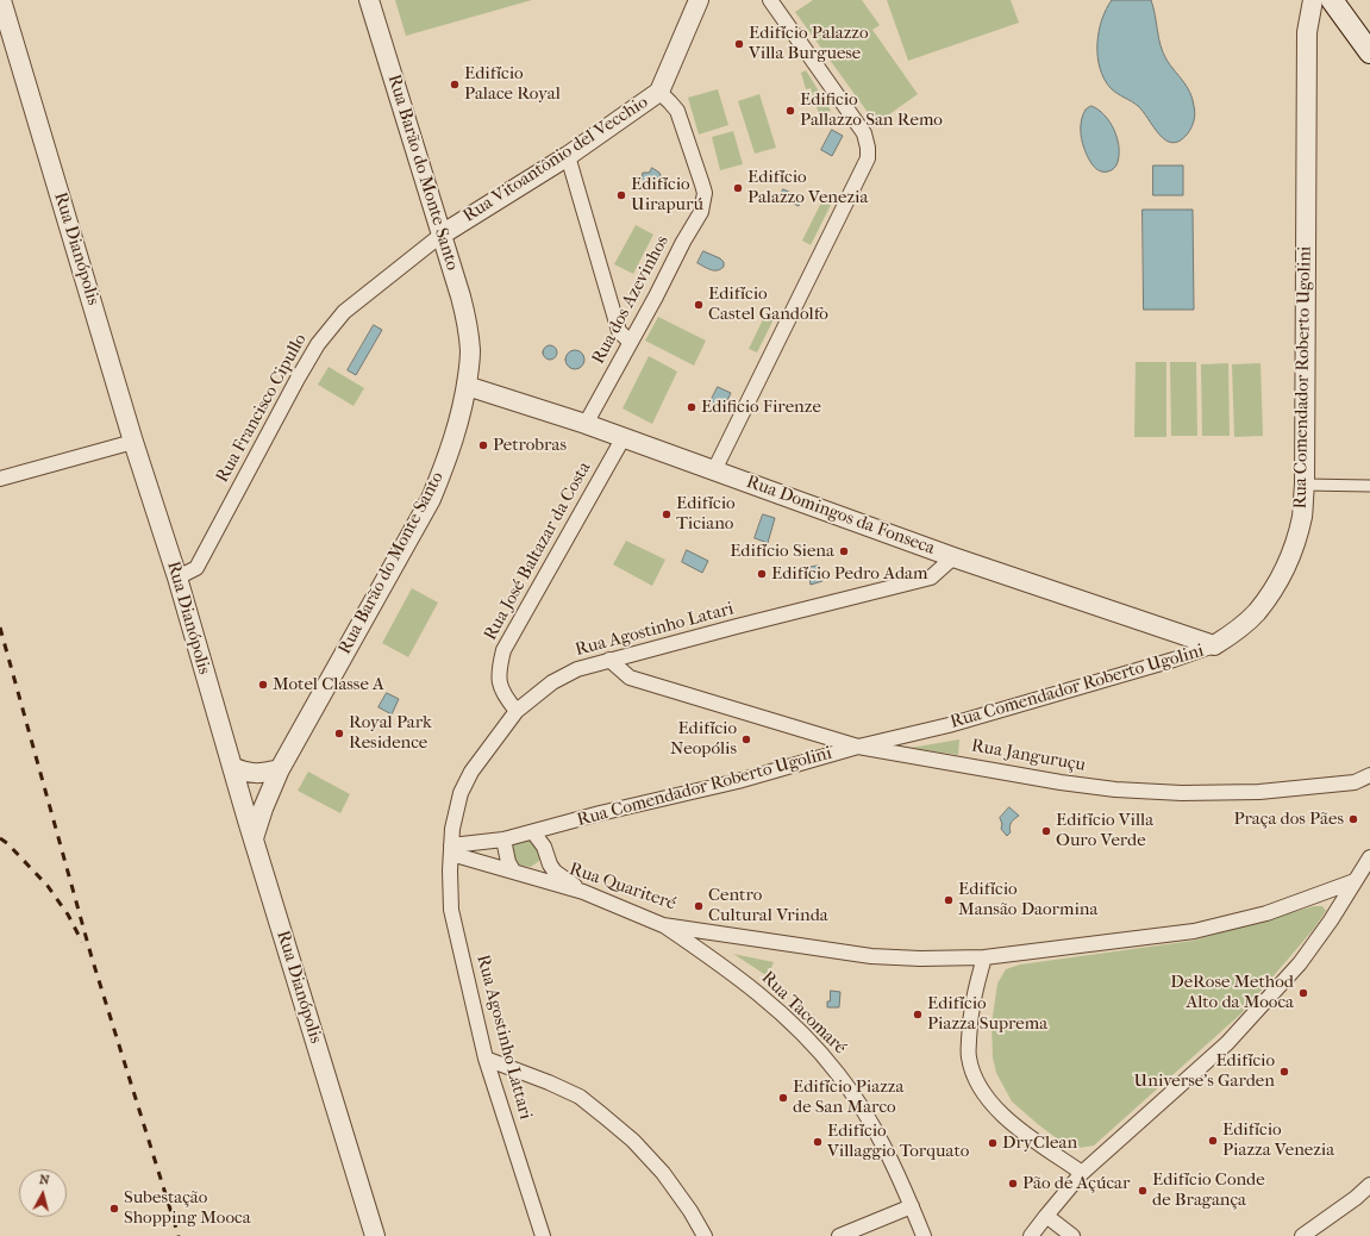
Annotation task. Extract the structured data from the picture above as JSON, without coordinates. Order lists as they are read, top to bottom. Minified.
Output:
{"streets":{"street":["Rua Vitoantônio del Vecchio","Rua Barão do Monte Santo","Rua Dianópolis","Rua dos Azevinhos","Rua Comendador Roberto Ugolini","Rua Francisco Cipullo","Rua Domingos da Fonseca","Rua José Baltazar da Costa","Rua Agostinho Latari","Rua Janguruçu","Rua Quariteré","Rua Tacomaré","Rua Agostinho Lattari"]},"crossings":[["Rua Vitoantônio del Vecchio","Rua Barão do Monte Santo"],["Rua Vitoantônio del Vecchio","Rua dos Azevinhos"],["Rua Vitoantônio del Vecchio","Rua Francisco Cipullo"],["Rua Barão do Monte Santo","Rua Dianópolis"],["Rua Barão do Monte Santo","Rua Francisco Cipullo"],["Rua Barão do Monte Santo","Rua Domingos da Fonseca"],["Rua Dianópolis","Rua Francisco Cipullo"],["Rua dos Azevinhos","Rua Domingos da Fonseca"],["Rua Comendador Roberto Ugolini","Rua Domingos da Fonseca"],["Rua Comendador Roberto Ugolini","Rua Agostinho Latari"],["Rua Comendador Roberto Ugolini","Rua Janguruçu"],["Rua Comendador Roberto Ugolini","Rua Quariteré"],["Rua Comendador Roberto Ugolini","Rua Agostinho Lattari"],["Rua Domingos da Fonseca","Rua José Baltazar da Costa"],["Rua Domingos da Fonseca","Rua Agostinho Latari"],["Rua José Baltazar da Costa","Rua Agostinho Latari"],["Rua Agostinho Latari","Rua Janguruçu"],["Rua Agostinho Latari","Rua Quariteré"],["Rua Agostinho Latari","Rua Agostinho Lattari"],["Rua Quariteré","Rua Tacomaré"],["Rua Quariteré","Rua Agostinho Lattari"]],"places":["Edifício Palazzo Villa Burguese","Edifício Palace Royal","Edificio Pallazzo San Remo","Edifício Palazzo Venezia","Edifício Uirapurú","Edifício Castel Gandolfo","Edificio Firenze","Petrobras","Edifício Ticiano","Edifício Siena","Edifício Pedro Adam","Motel Classe A","Royal Park Residence","Edifício Neopólis","Praça dos Pães","Edifício Villa Ouro Verde","Edifício Mansão Daormina","Centro Cultural Vrinda","DeRose Method Alto da Mooca","Edifício Piazza Suprema","Edifício Universe's Garden","Edifício Piazza de San Marco","Edifício Piazza Venezia","Edifício Villaggio Torquato","DryClean","Pão de Açúcar","Edifício Conde de Bragança","Subestação Shopping Mooca"],"north":"top"}
